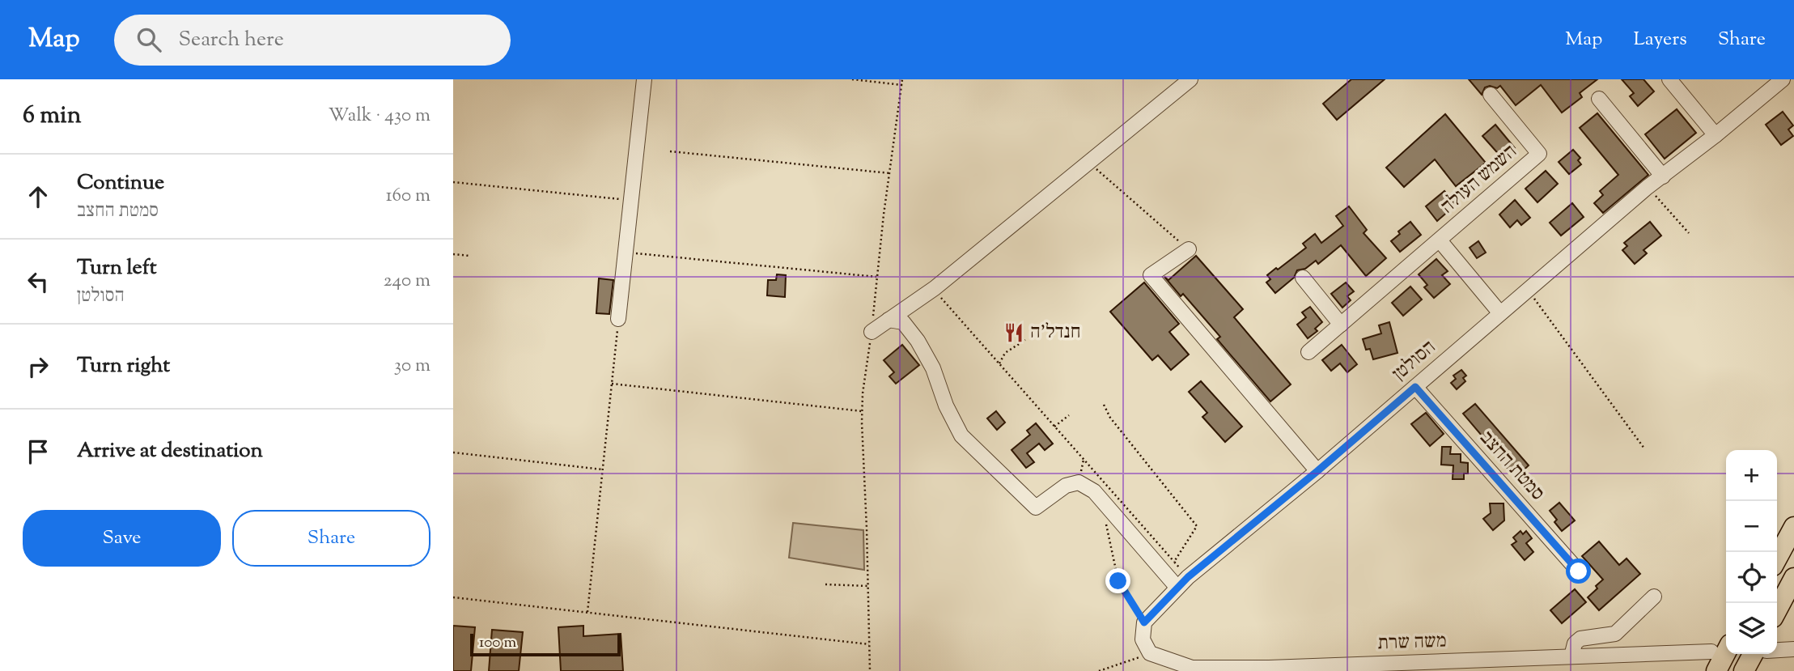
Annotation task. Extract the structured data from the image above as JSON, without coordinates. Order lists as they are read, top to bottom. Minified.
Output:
{"streets":{"street":["השמש העולה","הסולטן","סמטת החצב","משה שרת"]},"crossings":[["השמש העולה","הסולטן"],["הסולטן","סמטת החצב"]],"places":{"restaurant":["חנדל'ה"]},"scale_bar":"100 m","page":{"header":"Map","search":"Search here","nav":["Map","Layers","Share"],"heading":["6 min","Walk · 430 m"],"list":[["Continue","סמטת החצב","160 m"],["Turn left","הסולטן","240 m"],["Turn right","30 m"],"Arrive at destination"],"map_buttons":["+","−"],"buttons":["Save","Share"],"scale":"100 m"}}
